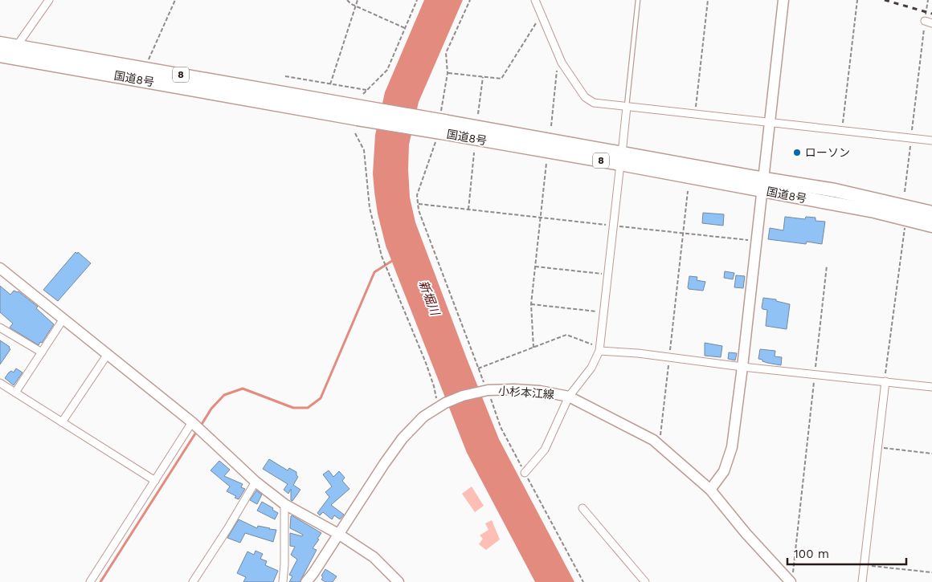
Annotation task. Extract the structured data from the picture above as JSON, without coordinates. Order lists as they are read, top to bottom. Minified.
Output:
{"streets":{"highway":["8","国道8号"],"street":["小杉本江線"]},"water":["新堀川"],"places":["ローソン"],"scale_bar":"100 m"}
